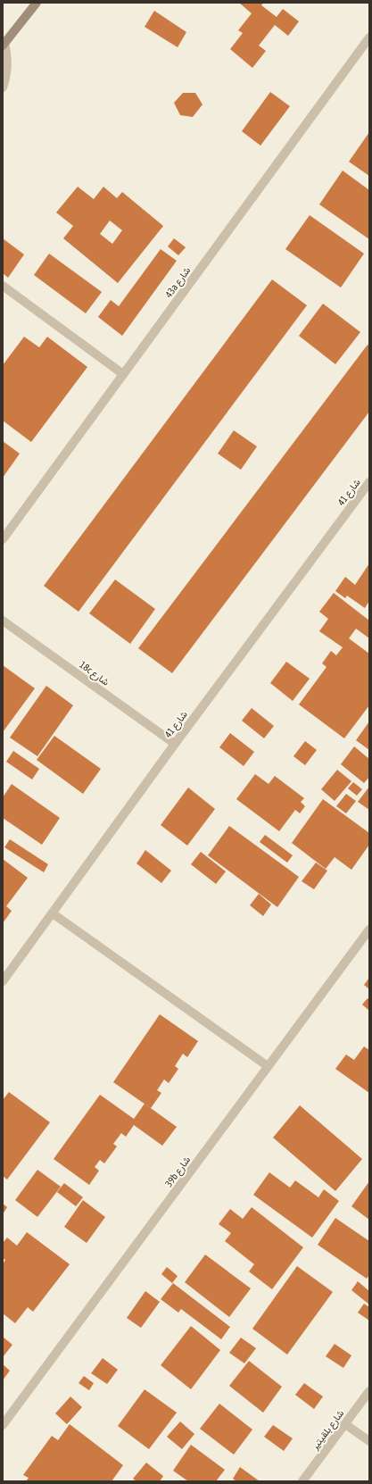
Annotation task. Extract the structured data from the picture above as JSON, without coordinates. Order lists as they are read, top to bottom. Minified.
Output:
{"streets":{"street":["43a شارع","شارع 41","18c شارع","39b شارع","شارع بلقيتير"]},"crossings":[["شارع 41","18c شارع"]]}
